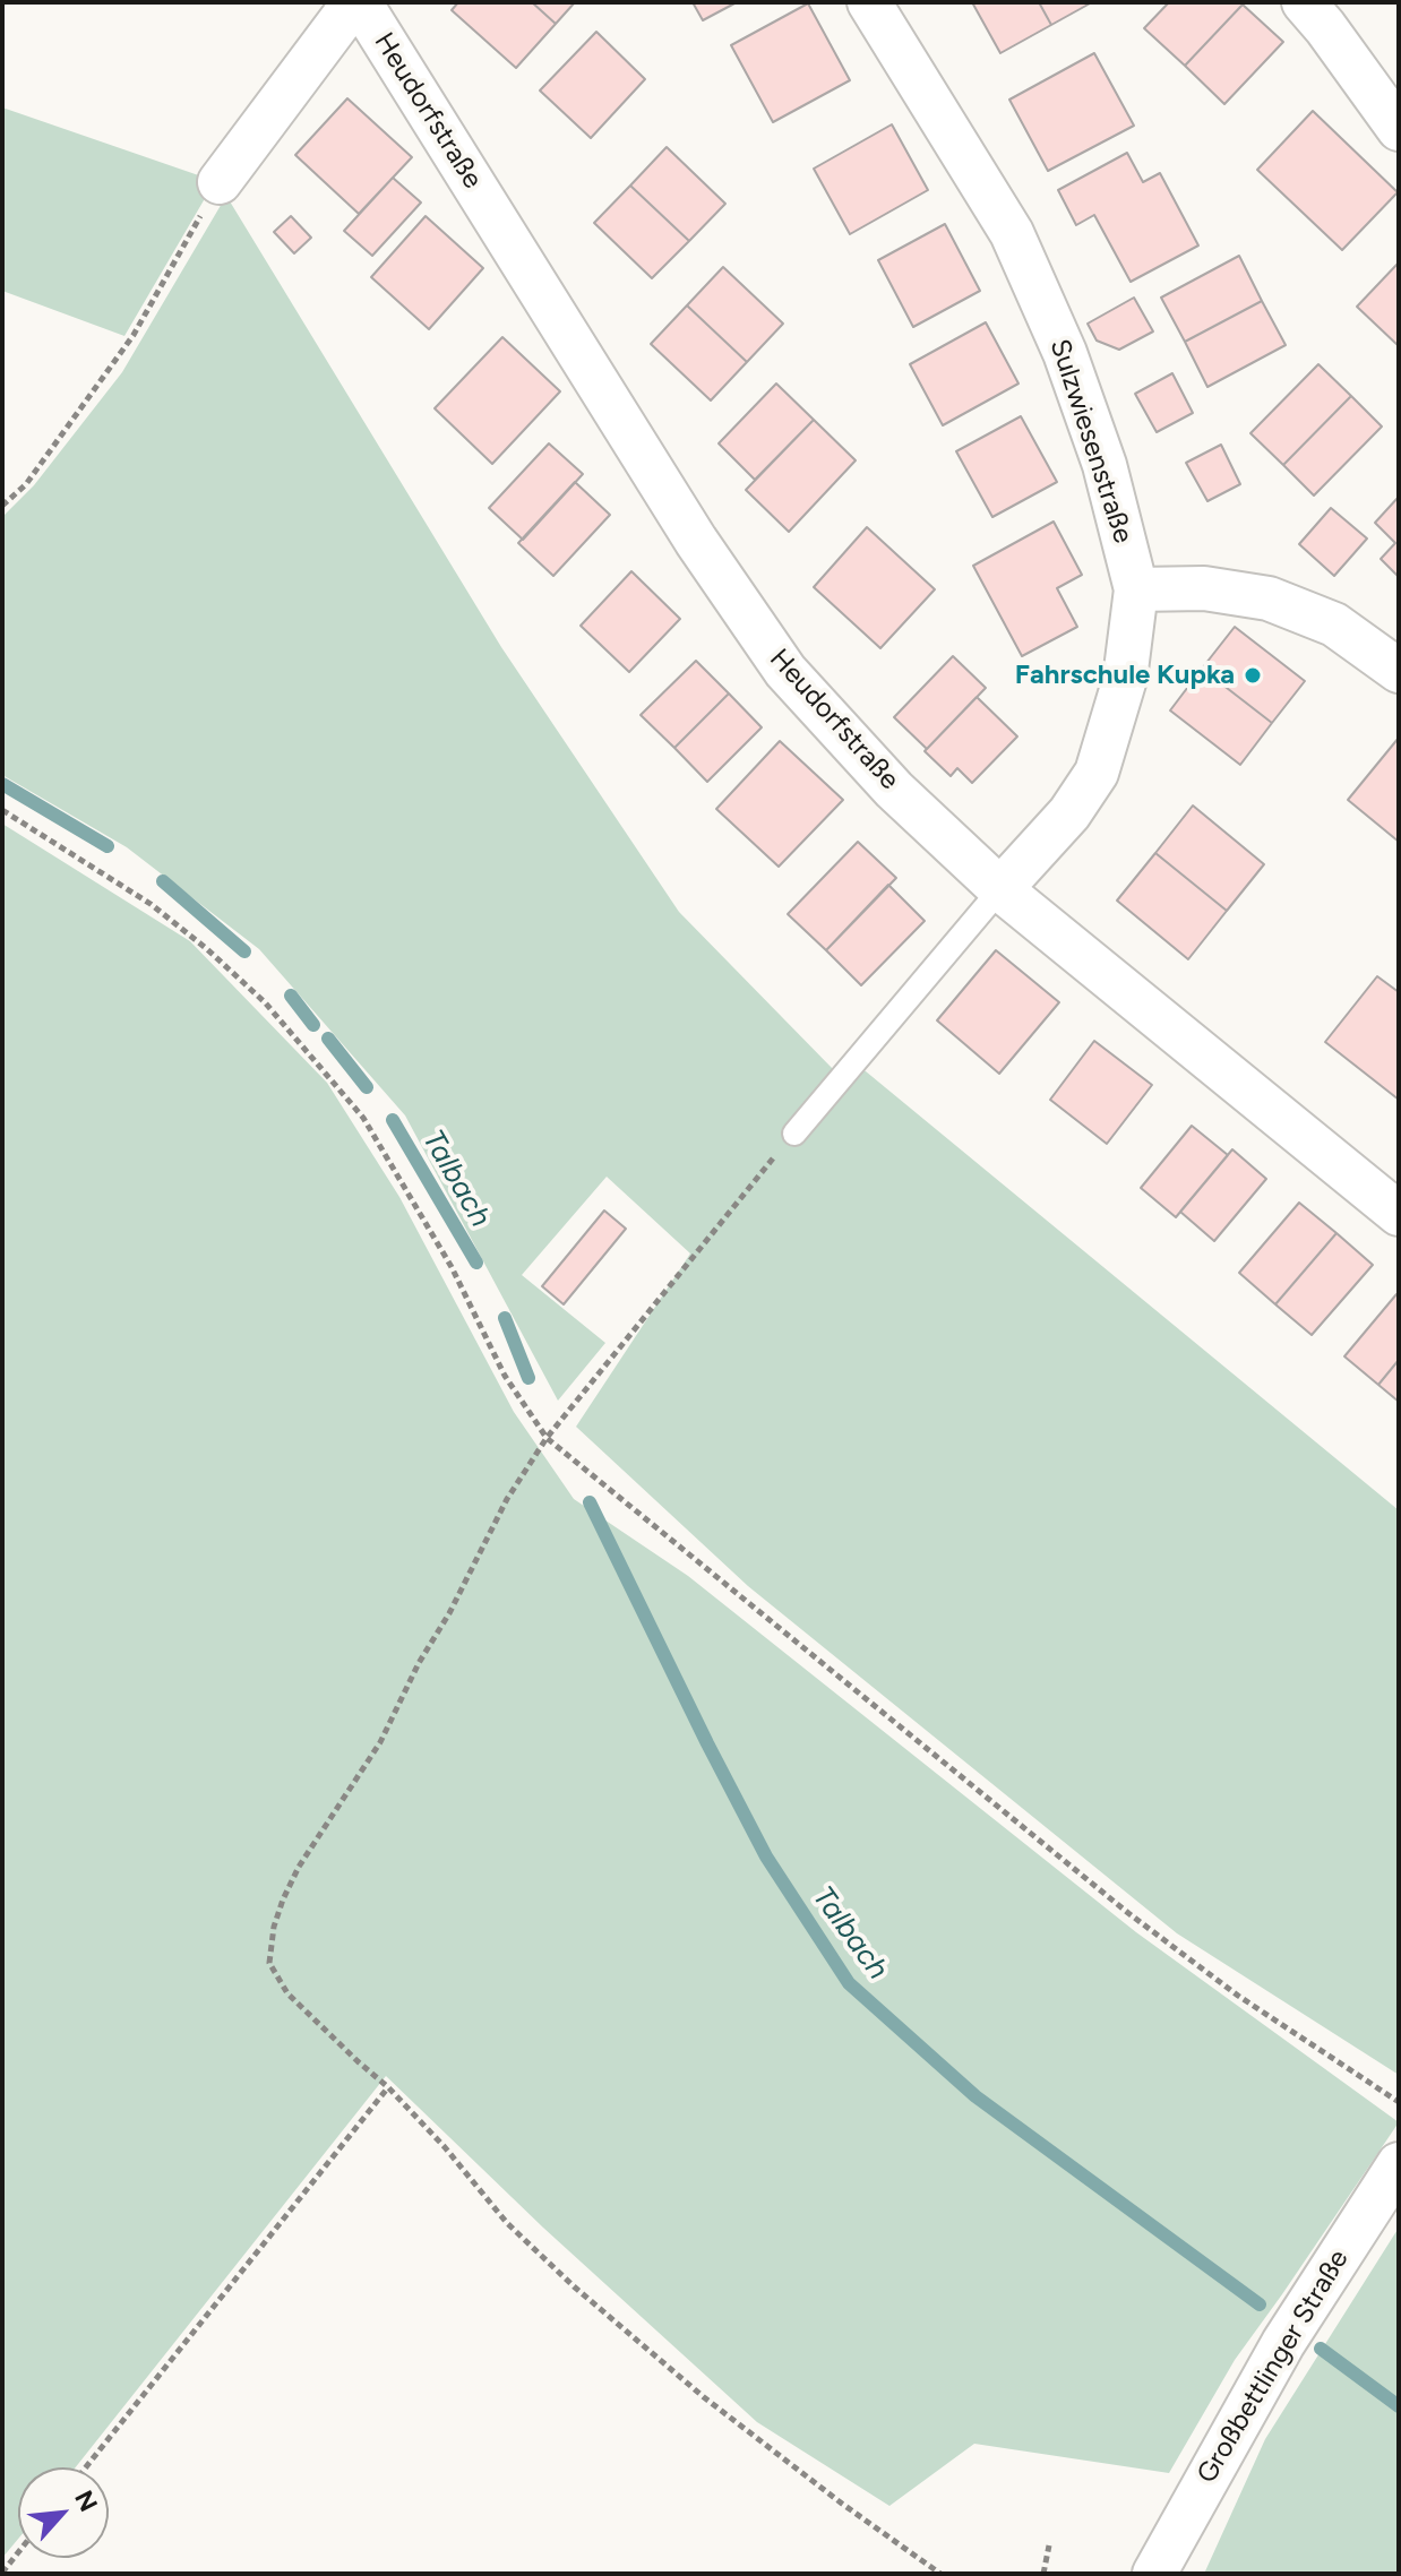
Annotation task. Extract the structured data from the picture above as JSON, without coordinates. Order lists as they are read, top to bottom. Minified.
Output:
{"streets":{"street":["Heudorfstraße","Sulzwiesenstraße","Großbettlinger Straße"]},"crossings":[["Heudorfstraße","Sulzwiesenstraße"]],"water":["Talbach"],"places":["Fahrschule Kupka"],"north":"top right"}
